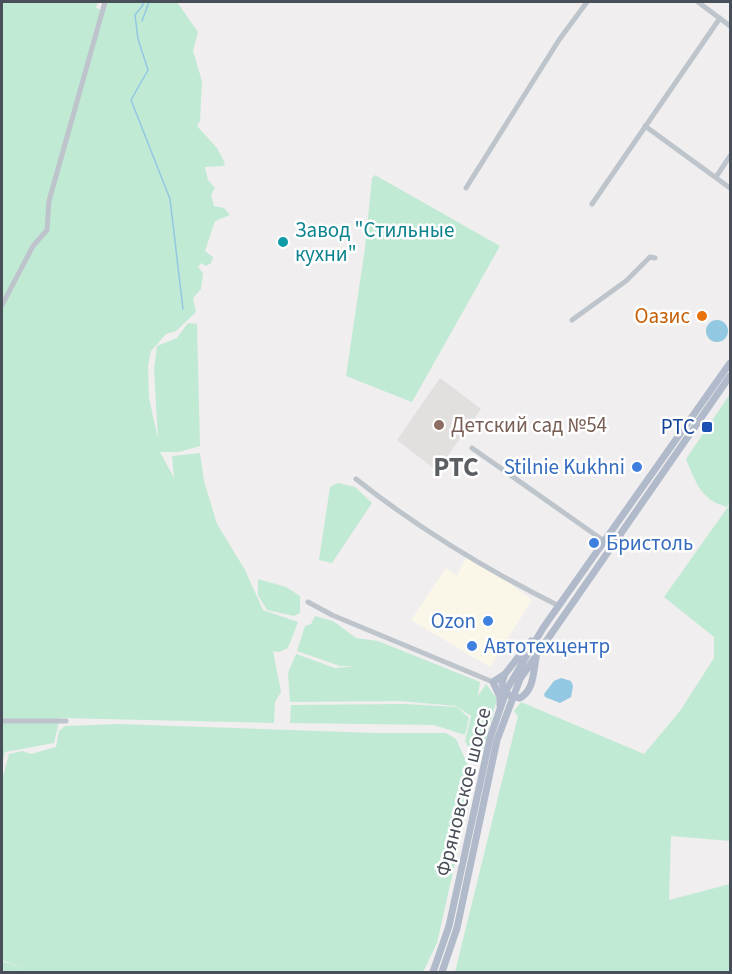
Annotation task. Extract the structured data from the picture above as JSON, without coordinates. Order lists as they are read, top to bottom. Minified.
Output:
{"streets":{"main road":["Фряновское шоссе"]},"districts":["РТС"],"places":{"other":["Завод \"Стильные кухни\"","Оазис","Детский сад №54","Stilnie Kukhni","Бристоль","Ozon","Автотехцентр"],"transit":["РТС"]}}
